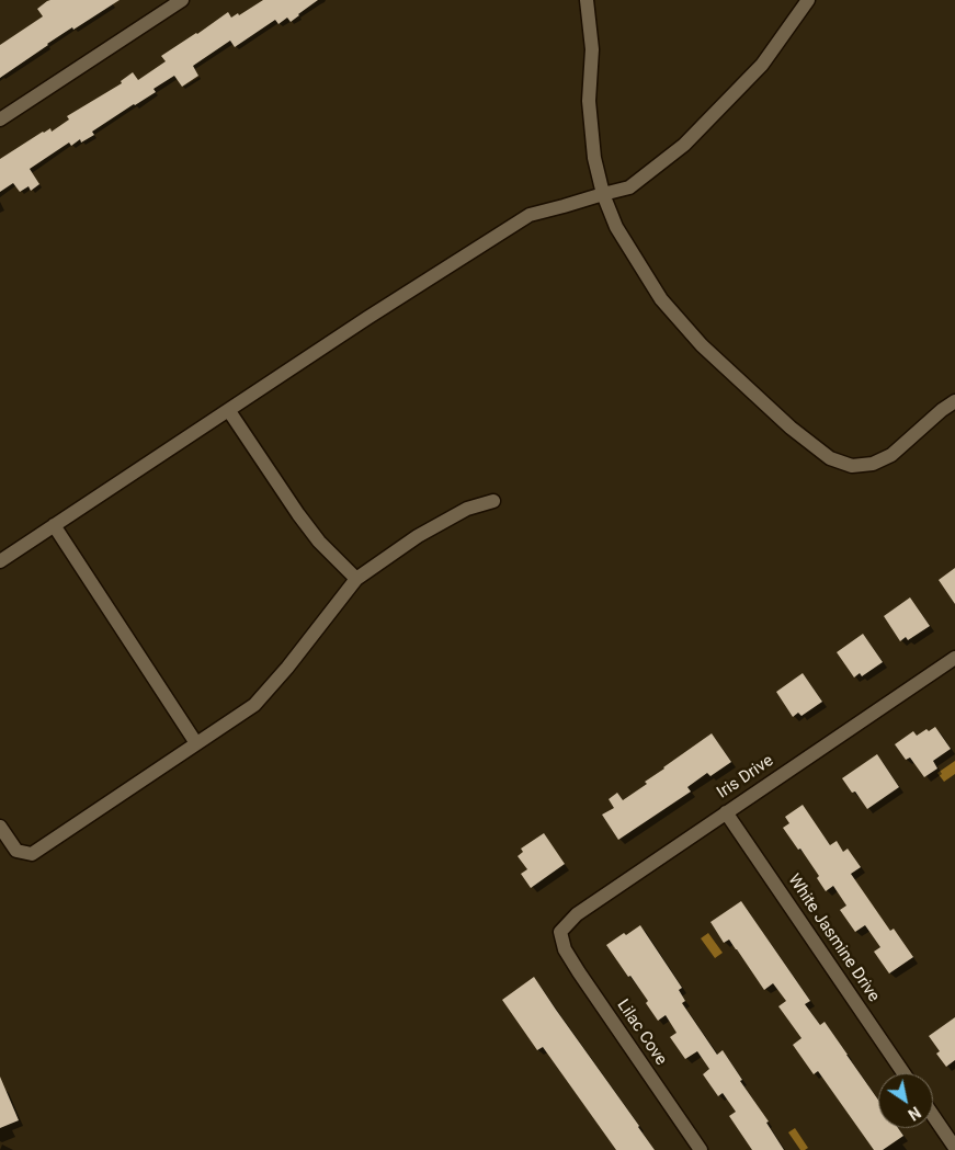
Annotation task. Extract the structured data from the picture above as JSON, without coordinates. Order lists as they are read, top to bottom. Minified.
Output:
{"streets":{"street":["Iris Drive","White Jasmine Drive","Lilac Cove"]},"crossings":[["Iris Drive","White Jasmine Drive"],["Iris Drive","Lilac Cove"]],"north":"bottom right"}
